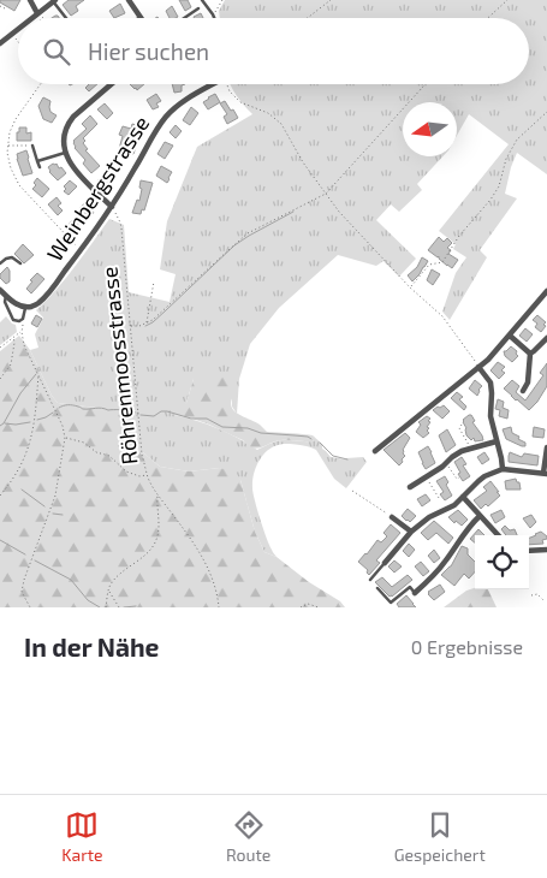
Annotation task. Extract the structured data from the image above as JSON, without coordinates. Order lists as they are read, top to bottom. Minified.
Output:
{"streets":{"street":["Weinbergstrasse"],"path":["Röhrenmoosstrasse"]},"crossings":[["Weinbergstrasse","Röhrenmoosstrasse"]],"north":"left","page":{"search":"Hier suchen","heading":["In der Nähe","0 Ergebnisse"],"nav":["Karte","Route","Gespeichert"]}}
